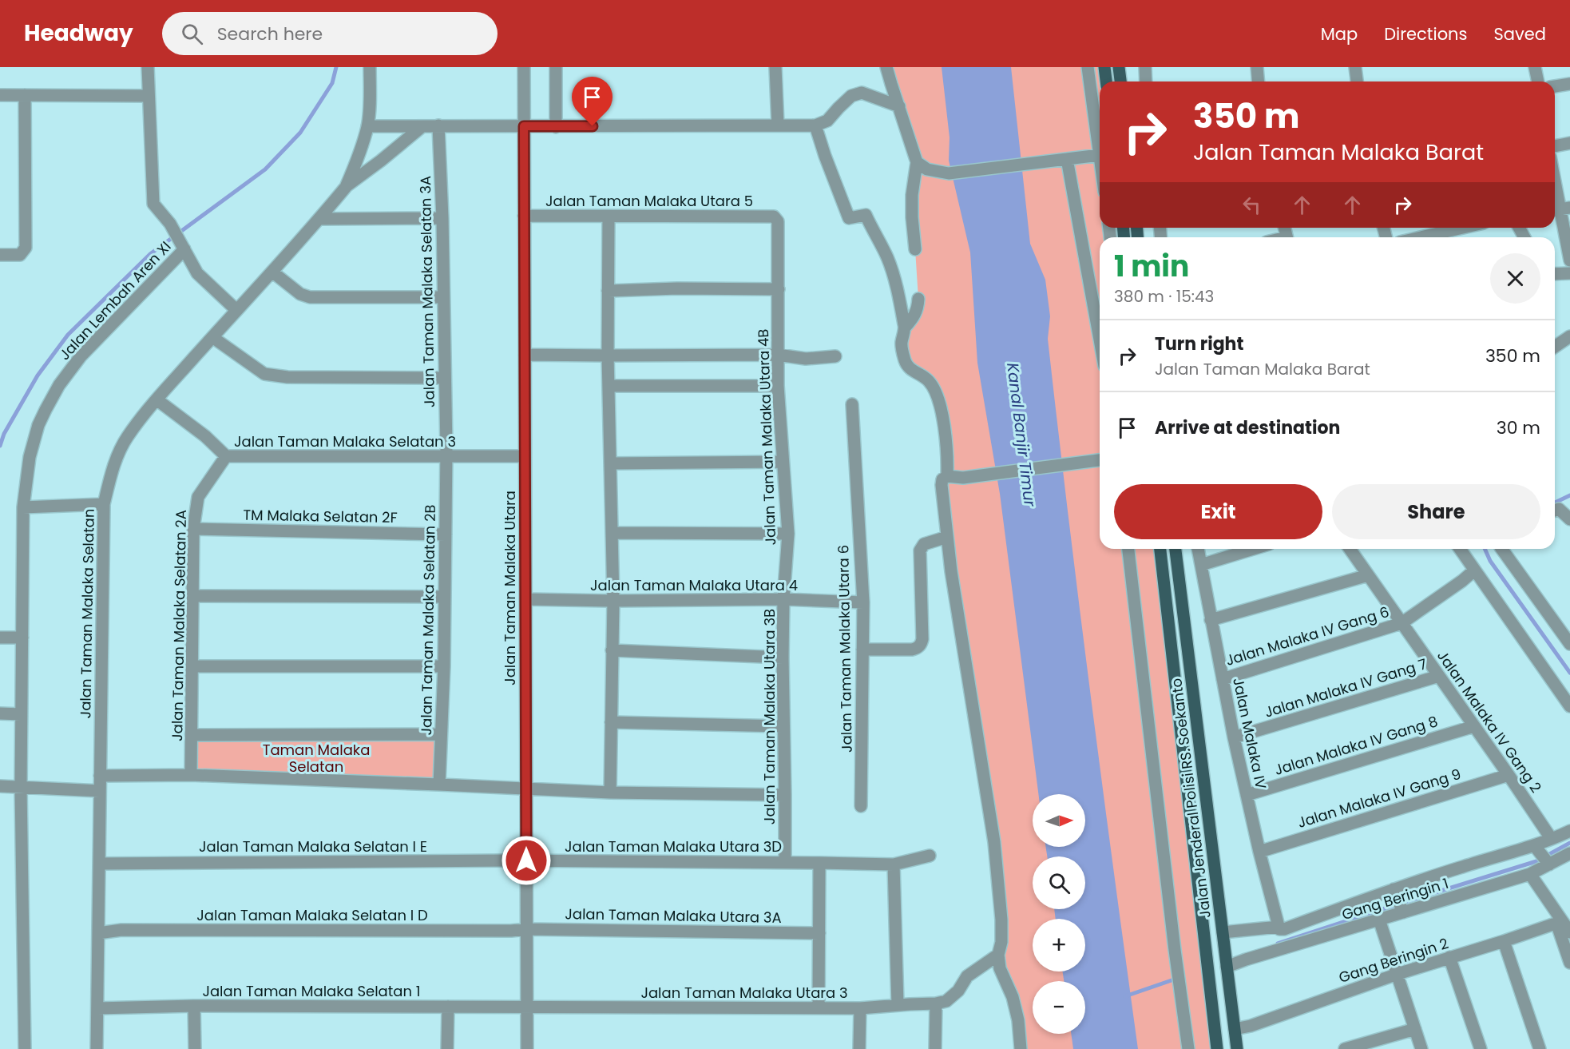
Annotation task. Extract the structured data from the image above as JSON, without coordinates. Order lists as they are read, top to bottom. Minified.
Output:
{"streets":{"main road":["Jalan Jenderal Polisi RS. Soekanto"],"street":["Jalan Taman Malaka Utara 5","Jalan Taman Malaka Selatan 3A","Jalan Lembah Aren XI","Jalan Taman Malaka Utara 4B","Jalan Taman Malaka Selatan 3","TM Malaka Selatan 2F","Jalan Taman Malaka Utara 4","Jalan Taman Malaka Utara","Jalan Taman Malaka Selatan","Jalan Taman Malaka Selatan 2B","Jalan Taman Malaka Selatan 2A","Jalan Malaka IV Gang 6","Jalan Taman Malaka Utara 6","Jalan Malaka IV Gang 7","Jalan Taman Malaka Utara 3B","Jalan Malaka IV Gang 2","Jalan Malaka IV","Jalan Malaka IV Gang 8","Jalan Malaka IV Gang 9","Jalan Taman Malaka Selatan I E","Jalan Taman Malaka Utara 3D","Gang Beringin 1","Jalan Taman Malaka Selatan I D","Jalan Taman Malaka Utara 3A","Gang Beringin 2","Jalan Taman Malaka Selatan 1","Jalan Taman Malaka Utara 3"]},"crossings":[["Jalan Taman Malaka Utara 5","Jalan Taman Malaka Utara 4B"],["Jalan Taman Malaka Utara 5","Jalan Taman Malaka Utara"],["Jalan Taman Malaka Selatan 3A","Jalan Taman Malaka Selatan 3"],["Jalan Taman Malaka Selatan 3A","Jalan Taman Malaka Selatan 2B"],["Jalan Taman Malaka Utara 4B","Jalan Taman Malaka Utara 4"],["Jalan Taman Malaka Utara 4B","Jalan Taman Malaka Utara 3B"],["Jalan Taman Malaka Selatan 3","Jalan Taman Malaka Utara"],["Jalan Taman Malaka Selatan 3","Jalan Taman Malaka Selatan"],["Jalan Taman Malaka Selatan 3","Jalan Taman Malaka Selatan 2B"],["Jalan Taman Malaka Selatan 3","Jalan Taman Malaka Selatan 2A"],["TM Malaka Selatan 2F","Jalan Taman Malaka Selatan 2B"],["TM Malaka Selatan 2F","Jalan Taman Malaka Selatan 2A"],["Jalan Taman Malaka Utara 4","Jalan Taman Malaka Utara"],["Jalan Taman Malaka Utara 4","Jalan Taman Malaka Utara 6"],["Jalan Taman Malaka Utara 4","Jalan Taman Malaka Utara 3B"],["Jalan Taman Malaka Utara","Jalan Taman Malaka Selatan I E"],["Jalan Taman Malaka Utara","Jalan Taman Malaka Utara 3D"],["Jalan Taman Malaka Utara","Jalan Taman Malaka Selatan I D"],["Jalan Taman Malaka Utara","Jalan Taman Malaka Utara 3A"],["Jalan Taman Malaka Utara","Jalan Taman Malaka Selatan 1"],["Jalan Taman Malaka Utara","Jalan Taman Malaka Utara 3"],["Jalan Taman Malaka Selatan","Jalan Taman Malaka Selatan I E"],["Jalan Taman Malaka Selatan","Jalan Taman Malaka Selatan I D"],["Jalan Taman Malaka Selatan","Jalan Taman Malaka Selatan 1"],["Jalan Malaka IV Gang 6","Jalan Malaka IV Gang 2"],["Jalan Malaka IV Gang 6","Jalan Malaka IV"],["Jalan Malaka IV Gang 7","Jalan Malaka IV Gang 2"],["Jalan Malaka IV Gang 7","Jalan Malaka IV"],["Jalan Taman Malaka Utara 3B","Jalan Taman Malaka Utara 3D"],["Jalan Malaka IV Gang 2","Jalan Malaka IV Gang 8"],["Jalan Malaka IV Gang 2","Jalan Malaka IV Gang 9"],["Jalan Malaka IV","Jalan Malaka IV Gang 8"],["Jalan Malaka IV","Jalan Malaka IV Gang 9"],["Jalan Jenderal Polisi RS. Soekanto","Gang Beringin 1"],["Jalan Jenderal Polisi RS. Soekanto","Gang Beringin 2"],["Jalan Taman Malaka Selatan I E","Jalan Taman Malaka Utara 3D"],["Jalan Taman Malaka Selatan I D","Jalan Taman Malaka Utara 3A"],["Jalan Taman Malaka Selatan 1","Jalan Taman Malaka Utara 3"]],"water":["Kanal Banjir Timur"],"parks":["Taman Malaka Selatan"],"north":"right","page":{"header":"Headway","search":"Search here","nav":["Map","Directions","Saved"],"turn":["350 m","Jalan Taman Malaka Barat"],"heading":["1 min","380 m · 15:43"],"list":[{"name":"Turn right","note":"Jalan Taman Malaka Barat","value":"350 m"},{"name":"Arrive at destination","value":"30 m"}],"buttons":["Exit","Share"],"map_buttons":["+","−"]}}
